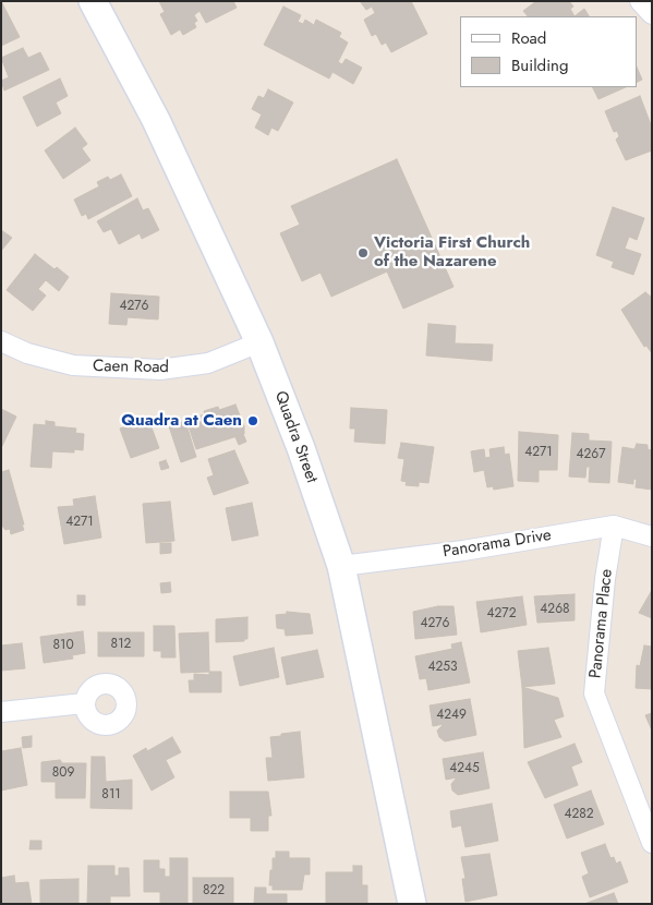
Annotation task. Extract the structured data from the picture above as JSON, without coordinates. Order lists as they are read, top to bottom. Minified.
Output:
{"streets":{"main road":["Quadra Street"],"street":["Caen Road","Panorama Drive","Panorama Place"]},"crossings":[["Caen Road","Quadra Street"],["Quadra Street","Panorama Drive"],["Panorama Drive","Panorama Place"]],"places":["Victoria First Church of the Nazarene","Quadra at Caen"],"house_numbers":["4276","4271","4267","4271","4268","4272","4276","812","810","4253","4249","4245","809","811","4282","822"],"legend":["Road","Building"]}
